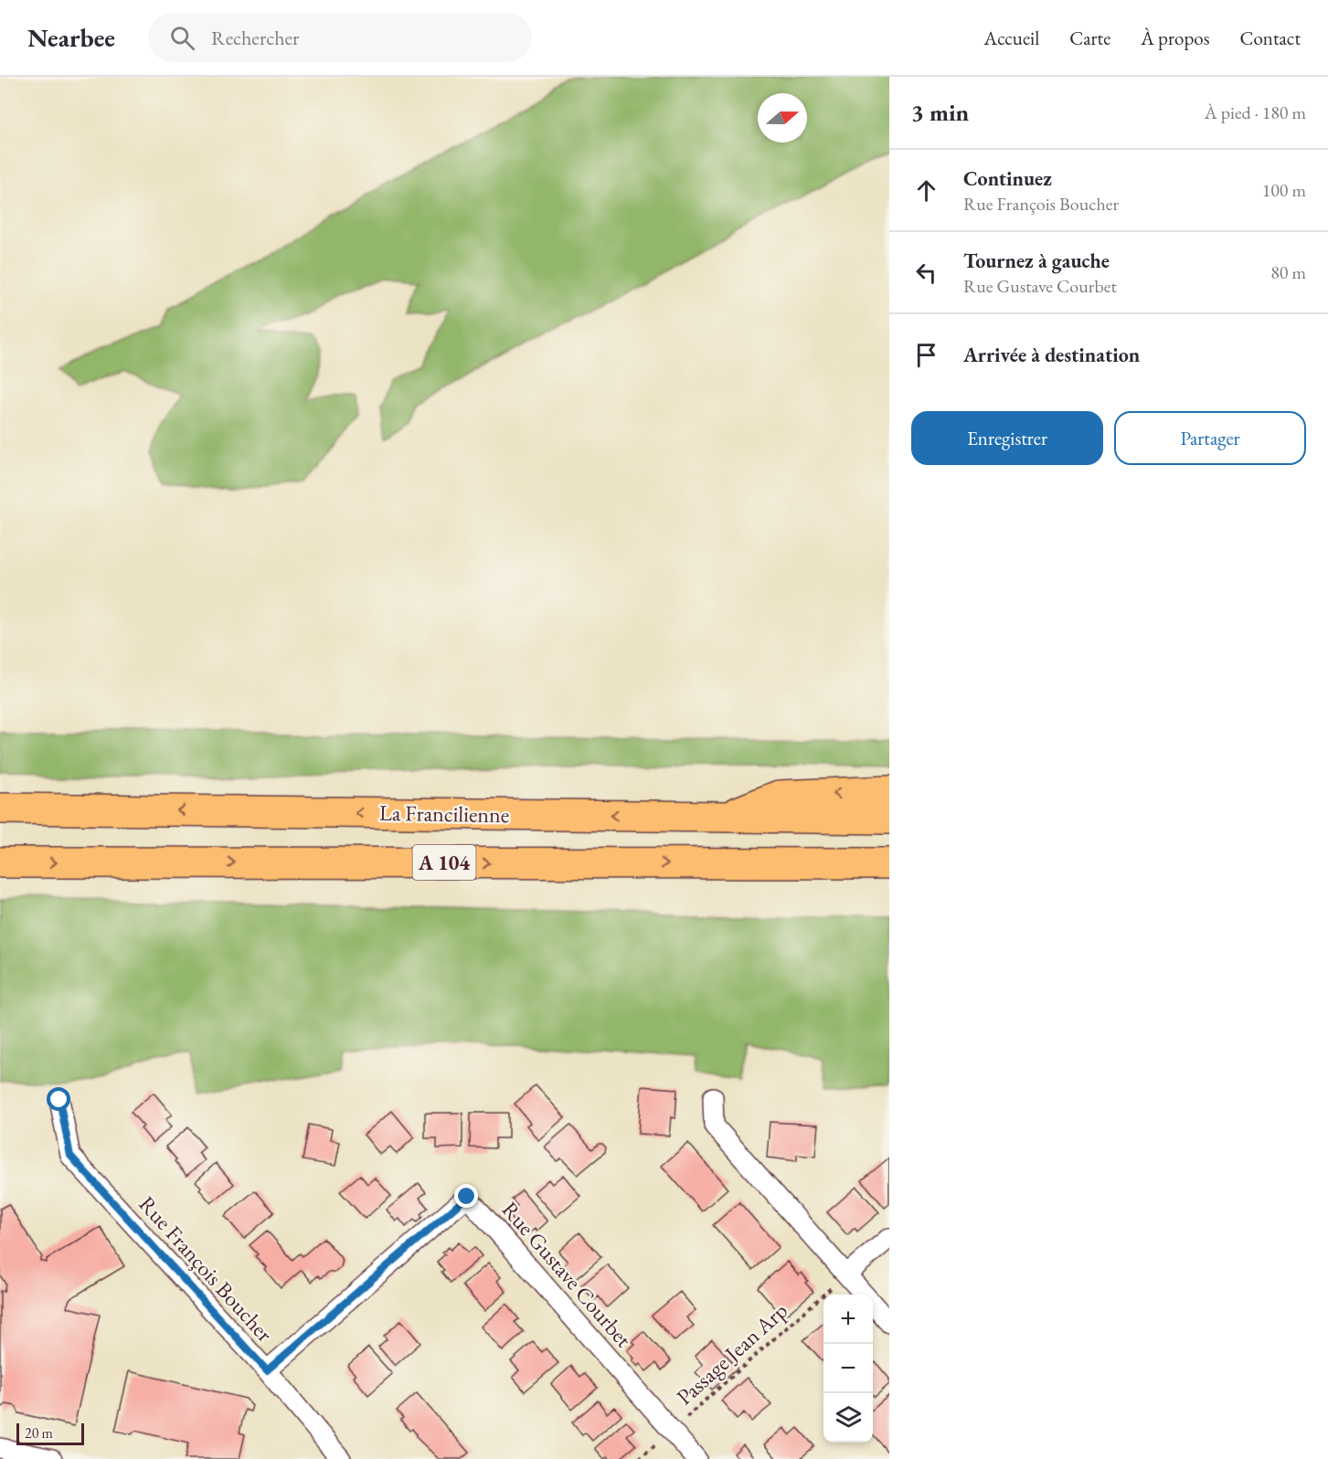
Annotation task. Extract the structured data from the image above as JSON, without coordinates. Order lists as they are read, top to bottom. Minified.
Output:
{"streets":{"highway":["La Francilienne","A 104"],"street":["Rue François Boucher","Rue Gustave Courbet"],"path":["Passage Jean Arp"]},"crossings":[["Rue François Boucher","Rue Gustave Courbet"],["Rue Gustave Courbet","Passage Jean Arp"]],"scale_bar":"20 m","north":"right","page":{"header":"Nearbee","search":"Rechercher","nav":["Accueil","Carte","À propos","Contact"],"heading":["3 min","À pied · 180 m"],"list":[["Continuez","Rue François Boucher","100 m"],["Tournez à gauche","Rue Gustave Courbet","80 m"],"Arrivée à destination"],"buttons":["Enregistrer","Partager"],"map_buttons":["+","−"],"scale":"20 m"}}
